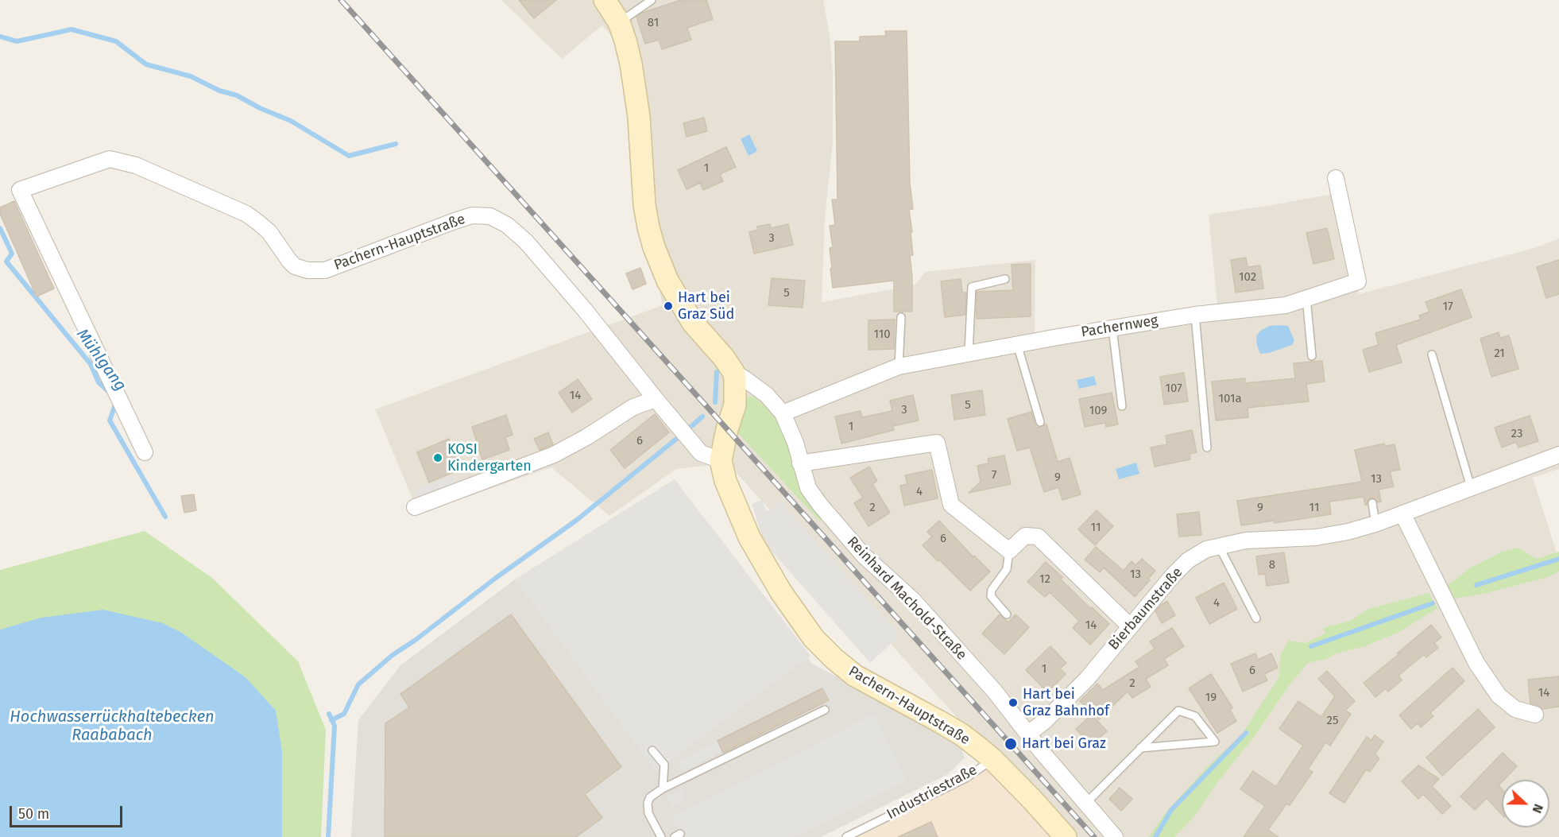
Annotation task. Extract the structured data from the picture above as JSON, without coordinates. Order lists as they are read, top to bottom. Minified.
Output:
{"streets":{"main road":["Pachern-Hauptstraße"],"street":["Pachernweg","Reinhard Machold-Straße","Bierbaumstraße"],"lane":["Industriestraße"]},"crossings":[["Pachern-Hauptstraße","Reinhard Machold-Straße"],["Pachern-Hauptstraße","Industriestraße"],["Pachernweg","Reinhard Machold-Straße"],["Reinhard Machold-Straße","Bierbaumstraße"]],"water":["Mühlgang","Hochwasserrückhaltebecken Raababach"],"places":["Hart bei Graz Süd","KOSI Kindergarten","Hart bei Graz Bahnhof","Hart bei Graz"],"house_numbers":["81","1","3","102","5","17","110","21","107","14","101a","5","3","109","1","23","6","7","9","13","4","2","9","11","11","6","8","13","12","4","14","1","6","2","14","19","25"],"scale_bar":"50 m","north":"right"}
